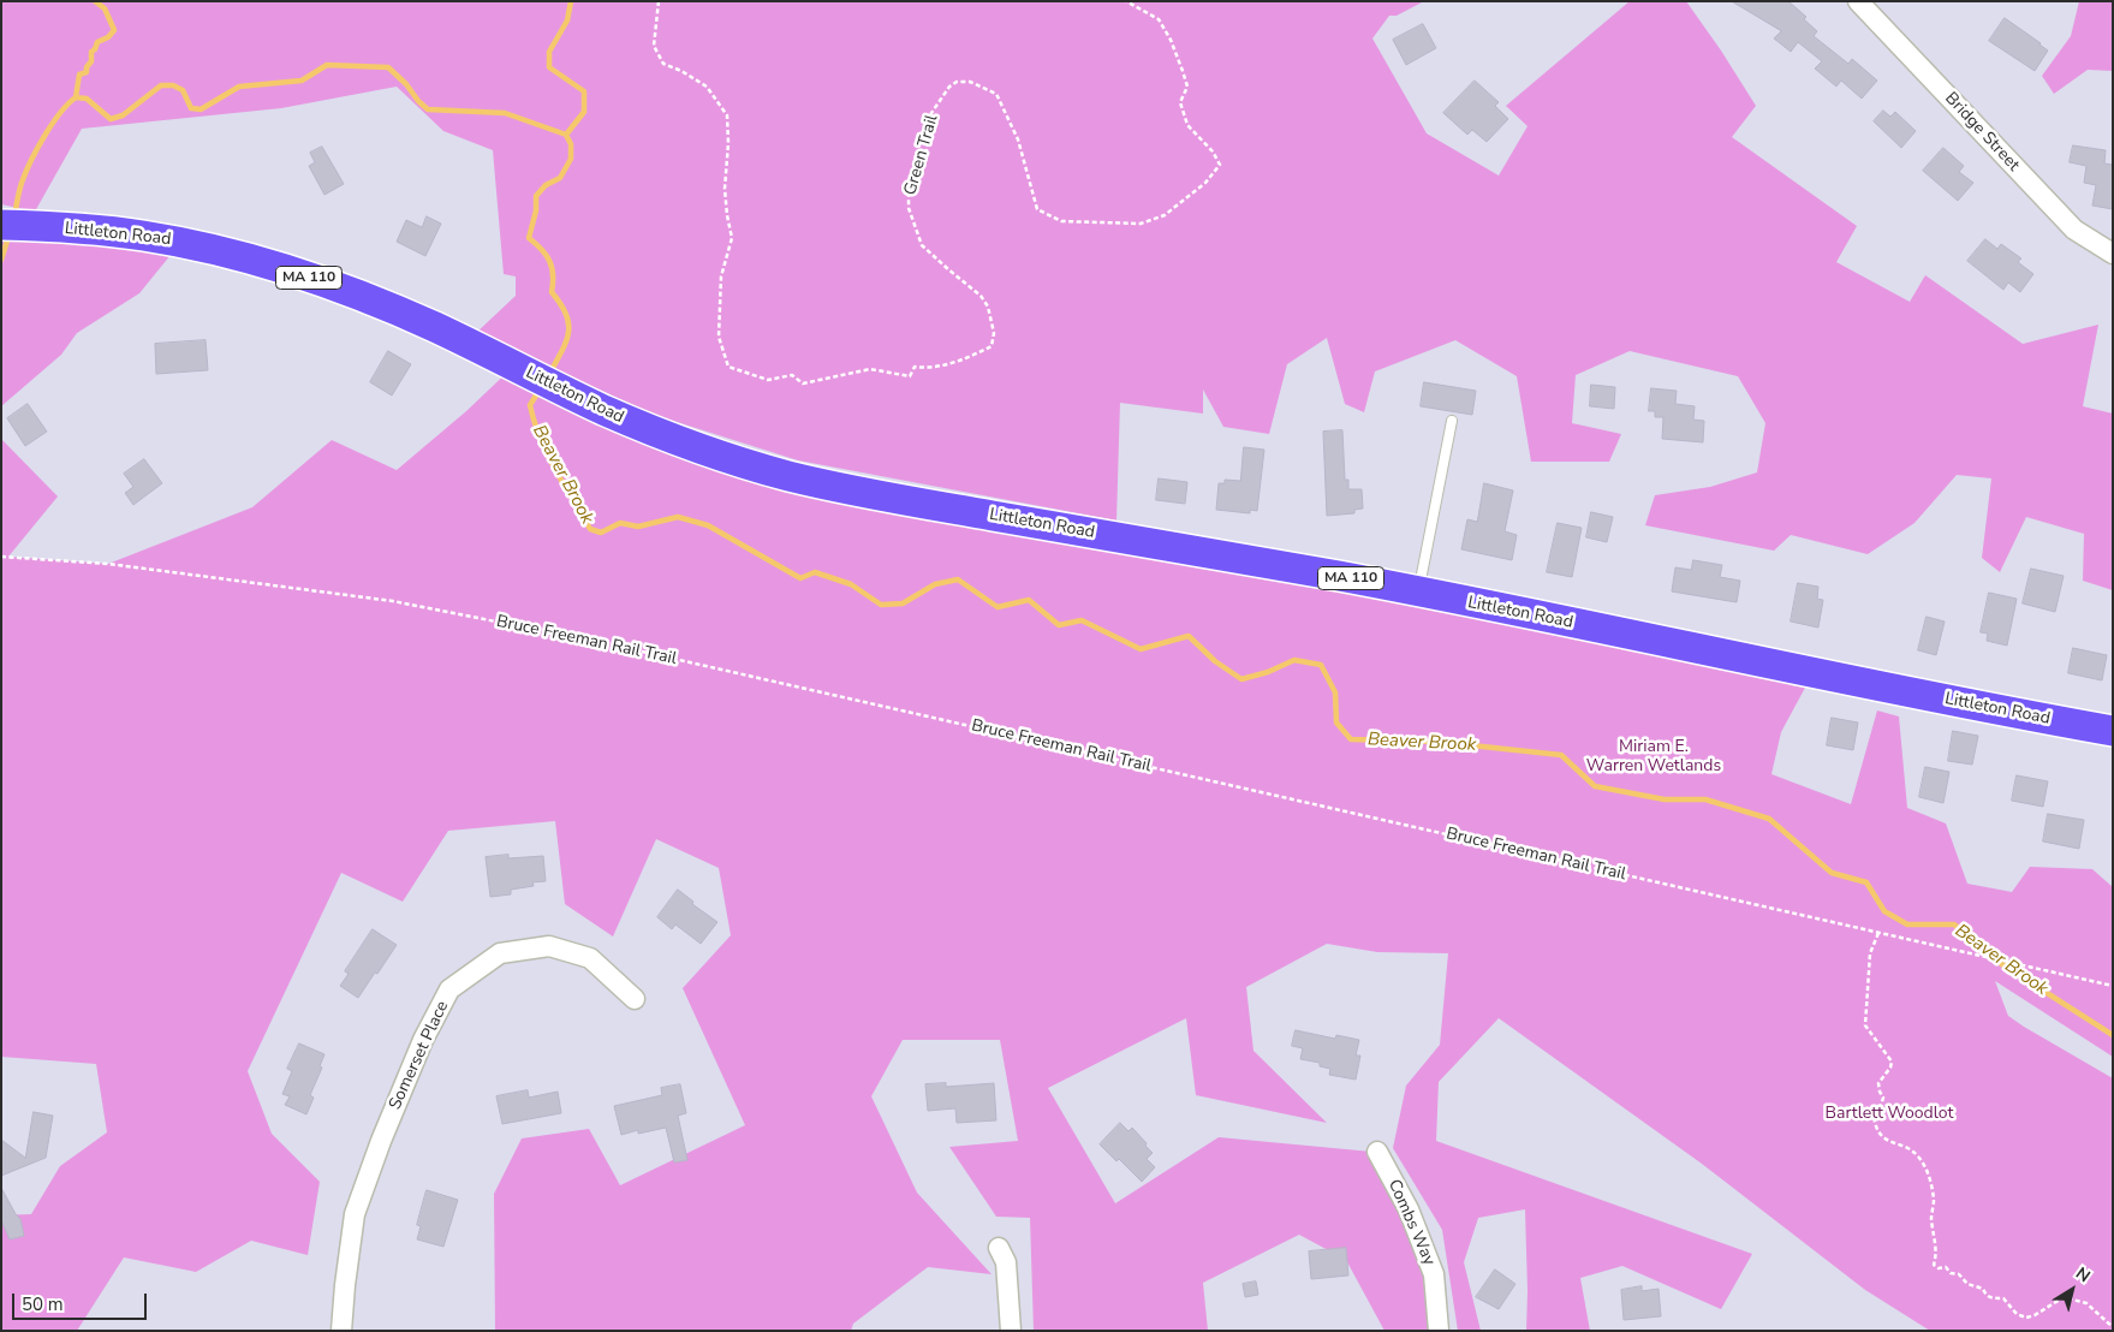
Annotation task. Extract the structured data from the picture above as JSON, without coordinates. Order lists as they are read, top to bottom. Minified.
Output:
{"streets":{"main road":["Littleton Road","MA 110"],"street":["Bridge Street","Somerset Place","Combs Way"],"path":["Green Trail","Bruce Freeman Rail Trail"]},"water":["Beaver Brook"],"parks":["Miriam E. Warren Wetlands","Bartlett Woodlot"],"scale_bar":"50 m","north":"top right"}
